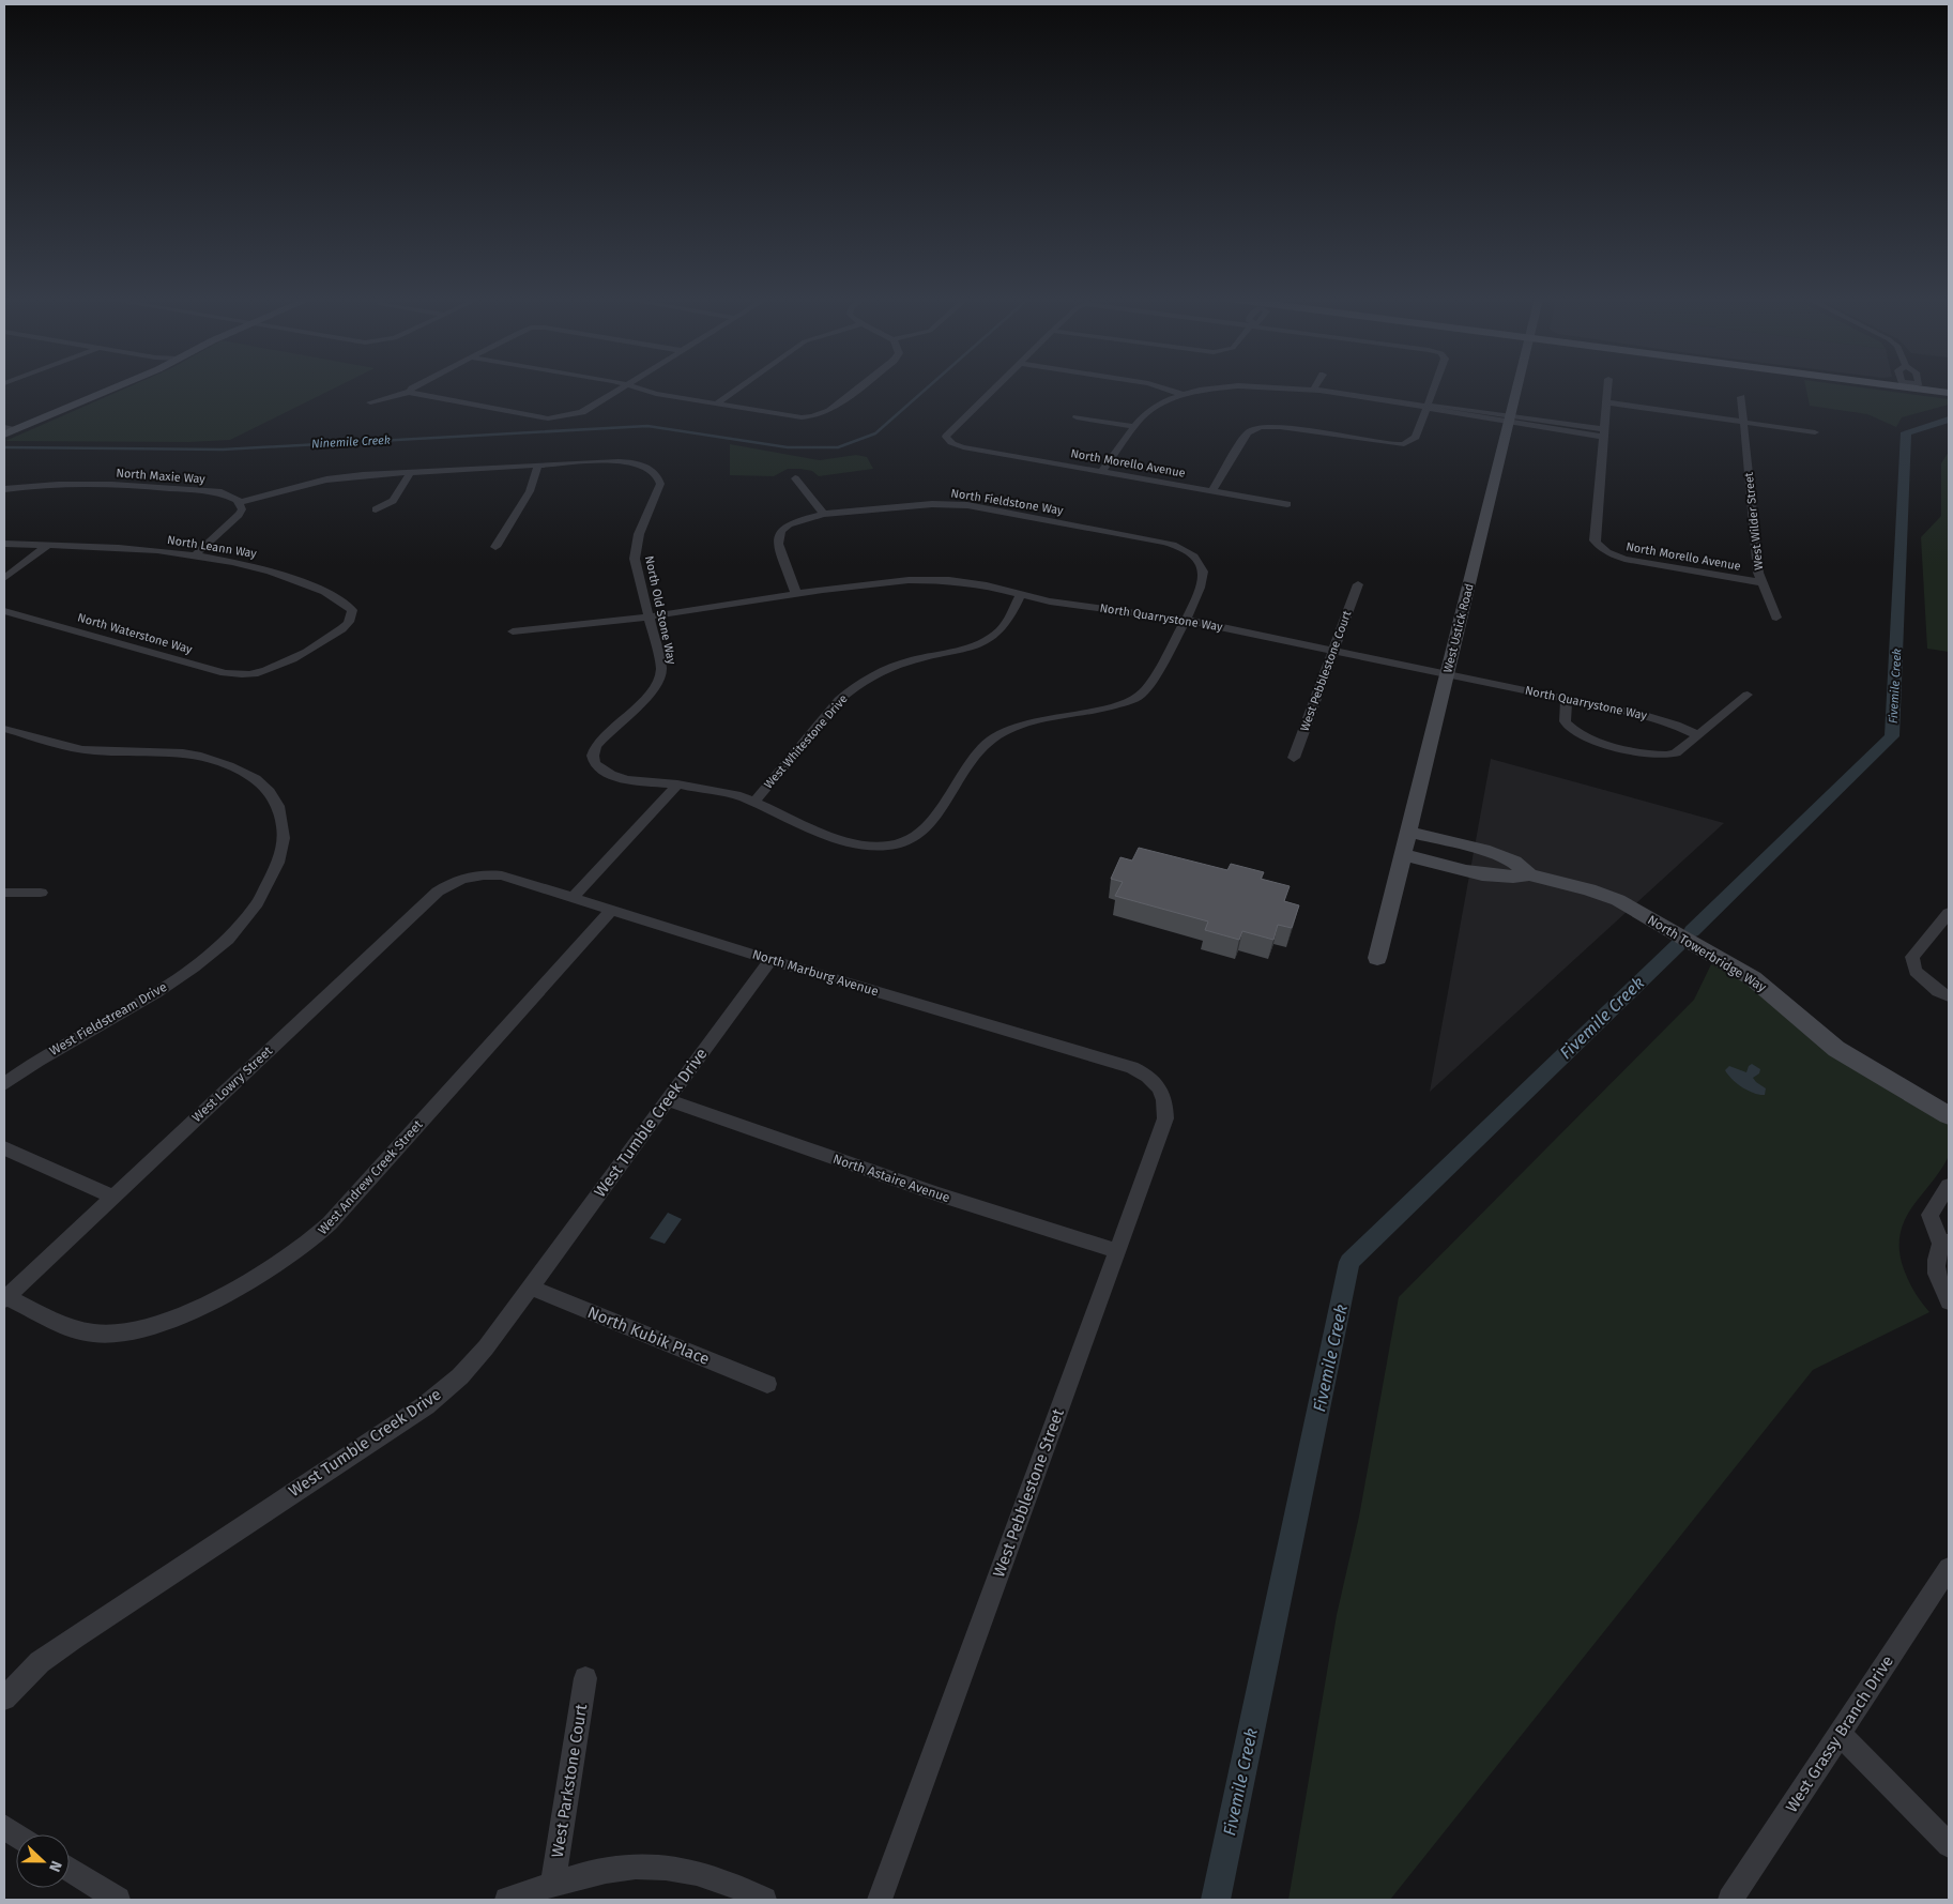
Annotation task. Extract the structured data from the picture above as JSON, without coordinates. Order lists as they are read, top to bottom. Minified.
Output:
{"streets":{"main road":["West Ustick Road","North Towerbridge Way"],"street":["North Morello Avenue","North Maxie Way","North Fieldstone Way","West Wilder Street","North Leann Way","North Old Stone Way","North Quarrystone Way","North Waterstone Way","West Pebblestone Court","West Whitestone Drive","North Marburg Avenue","West Fieldstream Drive","West Lowry Street","West Tumble Creek Drive","West Andrew Creek Street","North Astaire Avenue","North Kubik Place","West Pebblestone Street","West Grassy Branch Drive","West Parkstone Court"]},"crossings":[["North Morello Avenue","West Wilder Street"],["North Maxie Way","North Old Stone Way"],["North Fieldstone Way","North Quarrystone Way"],["North Leann Way","North Waterstone Way"],["North Old Stone Way","North Quarrystone Way"],["North Old Stone Way","West Whitestone Drive"],["North Quarrystone Way","West Ustick Road"],["North Quarrystone Way","West Pebblestone Court"],["North Quarrystone Way","West Whitestone Drive"],["West Ustick Road","North Towerbridge Way"],["North Marburg Avenue","West Lowry Street"],["North Marburg Avenue","West Tumble Creek Drive"],["North Marburg Avenue","West Andrew Creek Street"],["North Marburg Avenue","West Pebblestone Street"],["West Lowry Street","West Andrew Creek Street"],["West Tumble Creek Drive","North Astaire Avenue"],["West Tumble Creek Drive","North Kubik Place"],["North Astaire Avenue","West Pebblestone Street"]],"water":["Ninemile Creek","Fivemile Creek"],"north":"right"}
